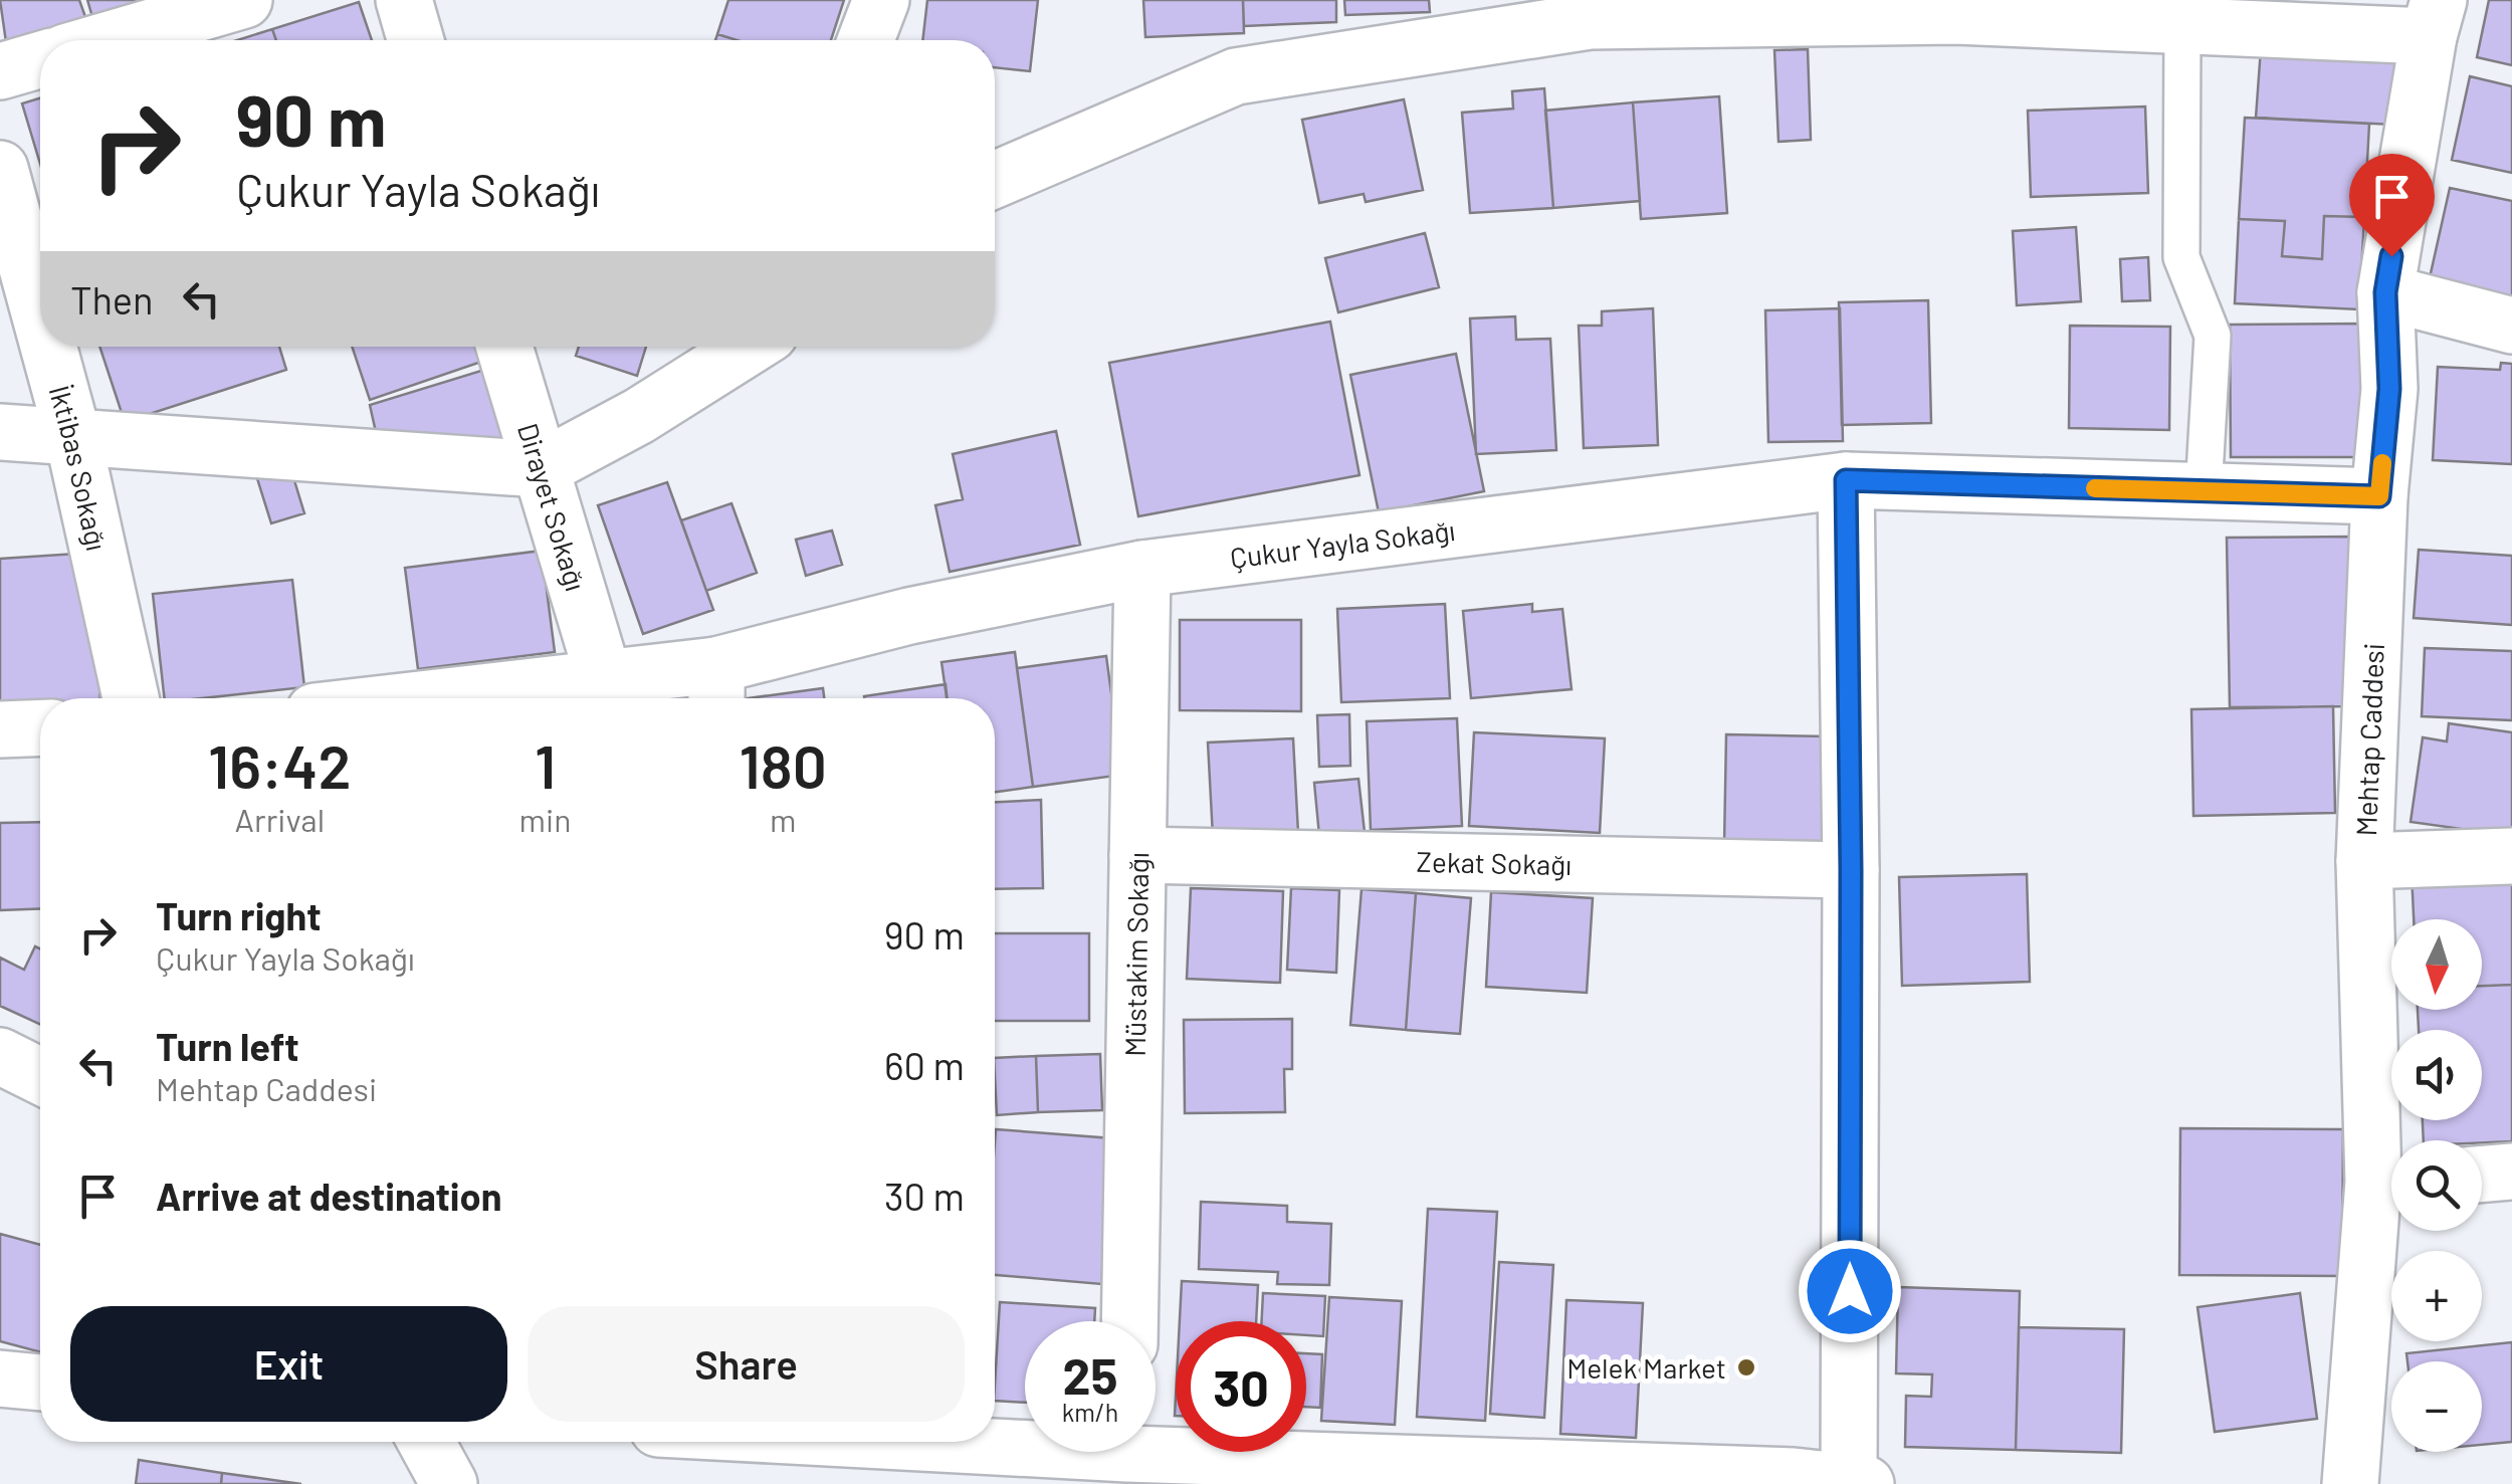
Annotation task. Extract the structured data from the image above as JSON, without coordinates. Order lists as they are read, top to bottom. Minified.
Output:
{"streets":{"street":["İktibas Sokağı","Dirayet Sokağı","Çukur Yayla Sokağı","Mehtap Caddesi","Zekat Sokağı","Müstakim Sokağı"]},"crossings":[["Dirayet Sokağı","Çukur Yayla Sokağı"],["Çukur Yayla Sokağı","Mehtap Caddesi"],["Çukur Yayla Sokağı","Müstakim Sokağı"],["Zekat Sokağı","Müstakim Sokağı"]],"places":["Melek Market"],"north":"bottom","page":{"turn":["90 m","Çukur Yayla Sokağı"],"then":"Then","eta":["16:42","Arrival","1","min","180","m"],"list":[{"name":"Turn right","note":"Çukur Yayla Sokağı","value":"90 m"},{"name":"Turn left","note":"Mehtap Caddesi","value":"60 m"},{"name":"Arrive at destination","value":"30 m"}],"map_buttons":["+","−"],"buttons":["Exit","Share"],"speed":"25 km/h","limit":"30"}}
